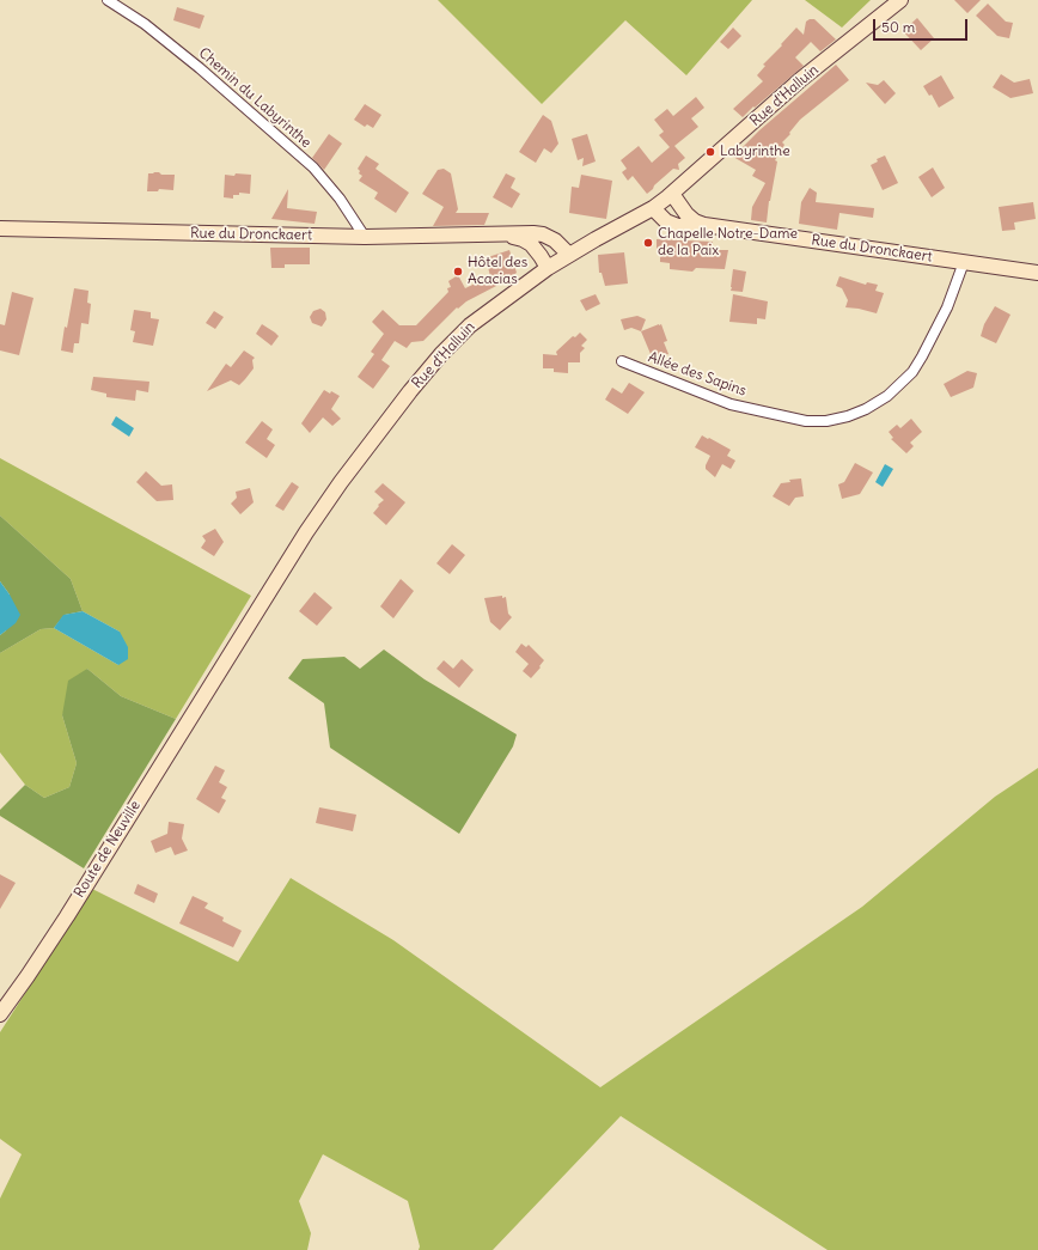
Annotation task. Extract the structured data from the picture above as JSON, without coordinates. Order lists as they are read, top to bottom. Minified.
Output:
{"streets":{"main road":["Rue d'Halluin","Rue du Dronckaert","Route de Neuville"],"street":["Chemin du Labyrinthe","Allée des Sapins"]},"crossings":[["Rue d'Halluin","Rue du Dronckaert"],["Rue d'Halluin","Route de Neuville"],["Chemin du Labyrinthe","Rue du Dronckaert"],["Rue du Dronckaert","Allée des Sapins"]],"places":["Labyrinthe","Chapelle Notre-Dame de la Paix","Hôtel des Acacias"],"scale_bar":"50 m"}
